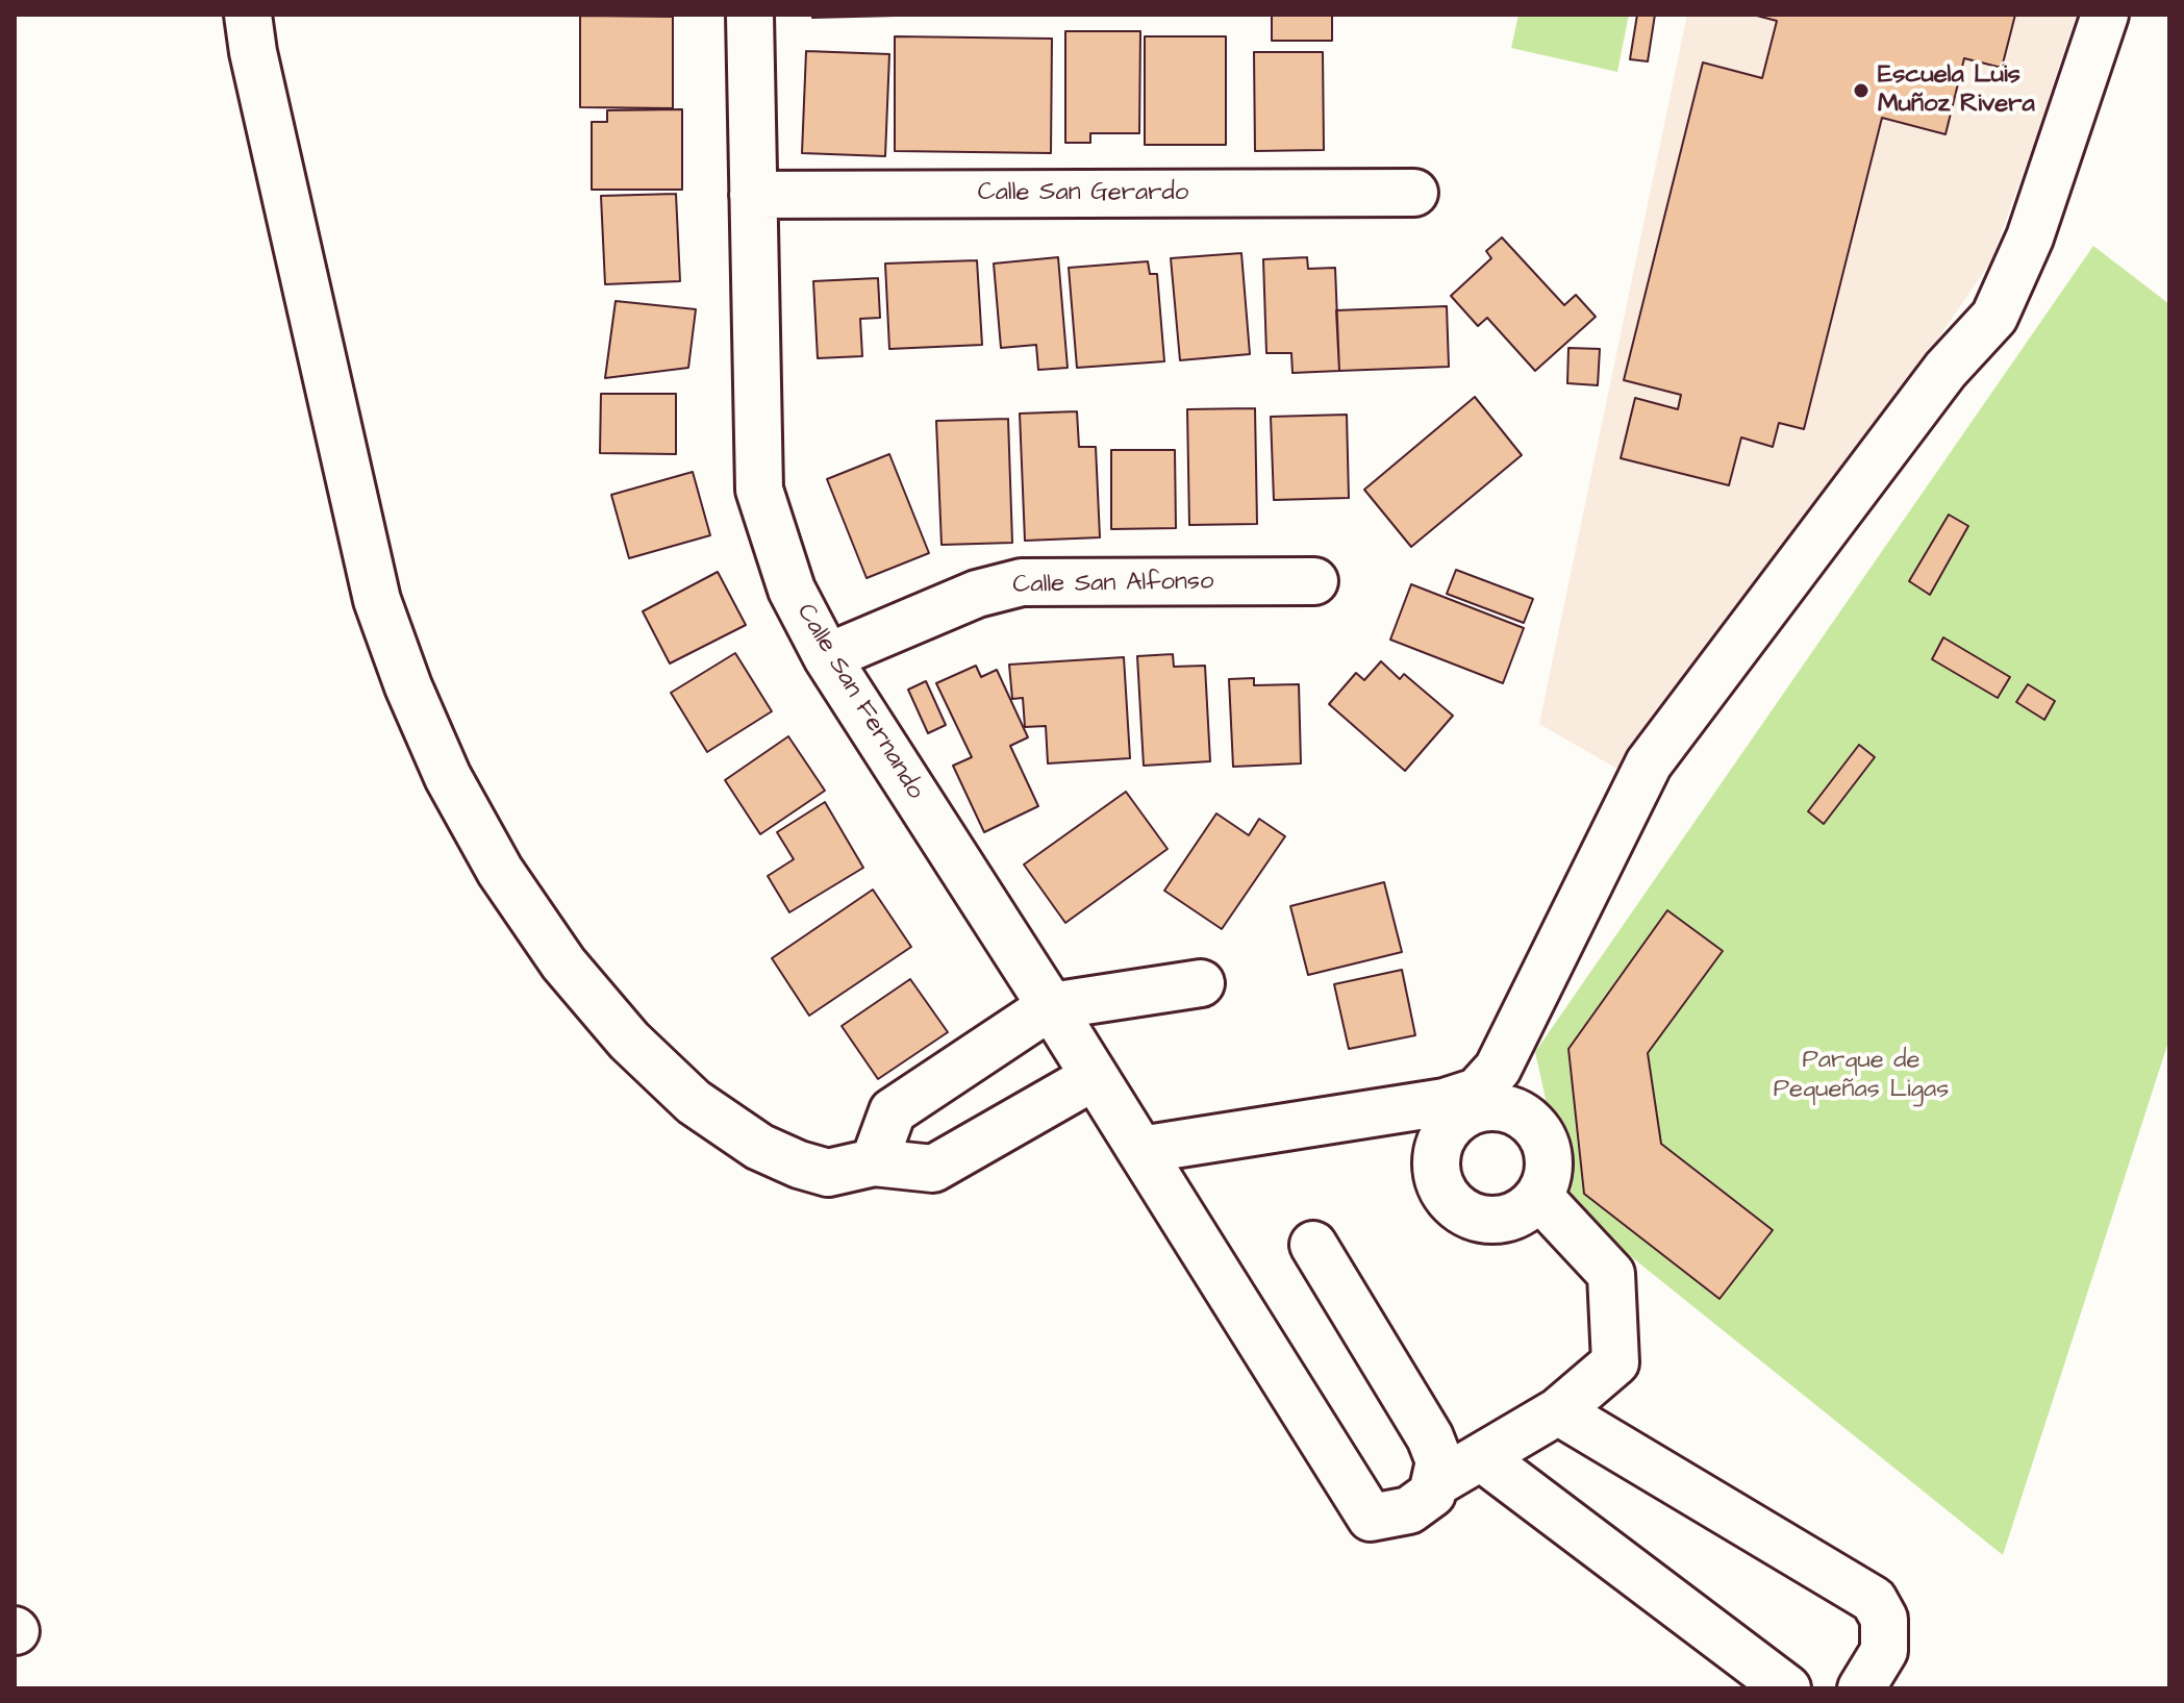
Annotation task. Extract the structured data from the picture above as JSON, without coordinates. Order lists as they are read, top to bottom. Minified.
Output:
{"streets":{"street":["Calle San Gerardo","Calle San Alfonso","Calle San Fernando"]},"crossings":[["Calle San Gerardo","Calle San Fernando"],["Calle San Alfonso","Calle San Fernando"]],"parks":["Parque de Pequeñas Ligas"],"places":["Escuela Luis Muñoz Rivera"]}
